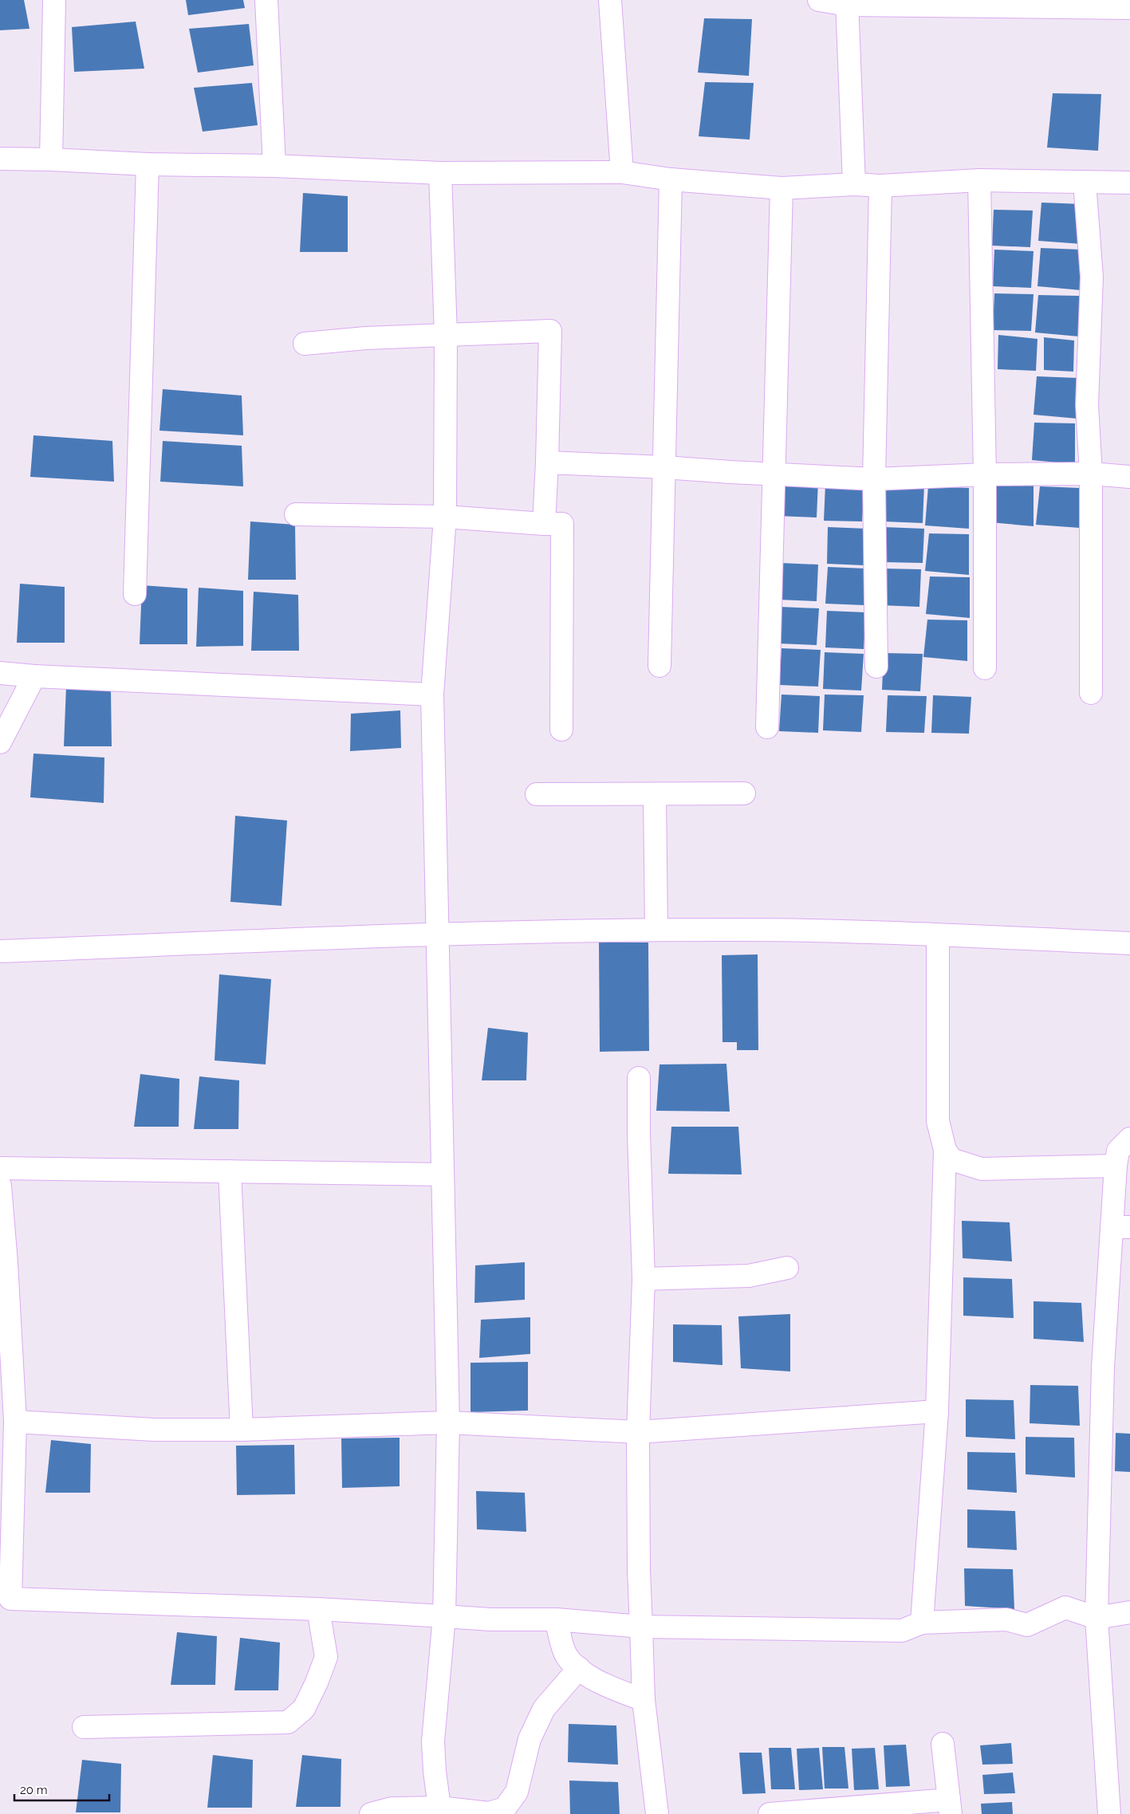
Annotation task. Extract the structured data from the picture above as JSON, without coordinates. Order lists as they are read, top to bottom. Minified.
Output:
{"scale_bar":"20 m"}
